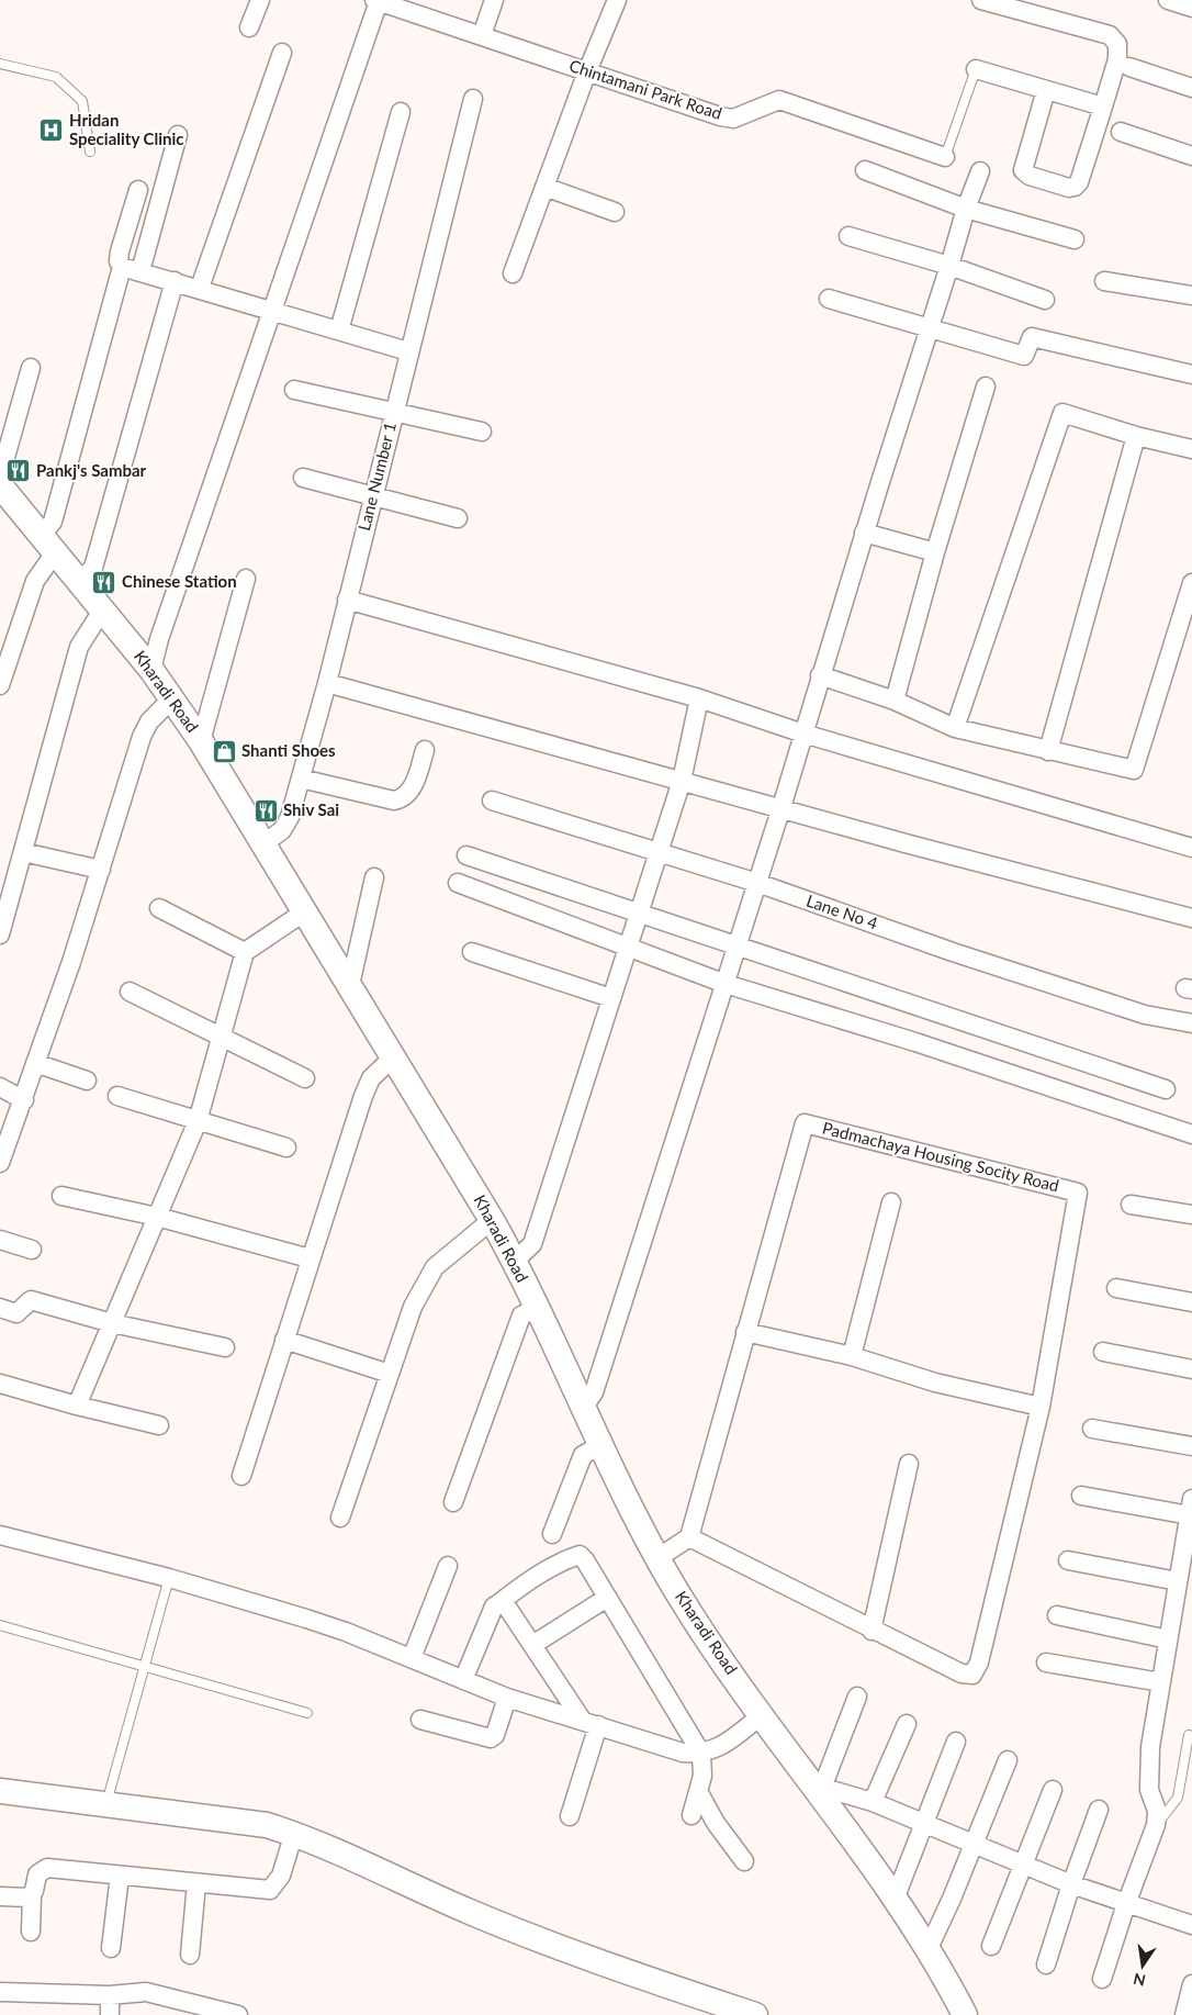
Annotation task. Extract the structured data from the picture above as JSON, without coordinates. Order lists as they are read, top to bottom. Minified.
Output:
{"streets":{"street":["Chintamani Park Road","Lane Number 1","Kharadi Road","Lane No 4","Padmachaya Housing Socity Road"]},"crossings":[["Lane Number 1","Kharadi Road"]],"places":{"hospital":["Hridan Speciality Clinic"],"restaurant":["Pankj's Sambar","Chinese Station","Shiv Sai"],"shop":["Shanti Shoes"]},"north":"bottom"}
